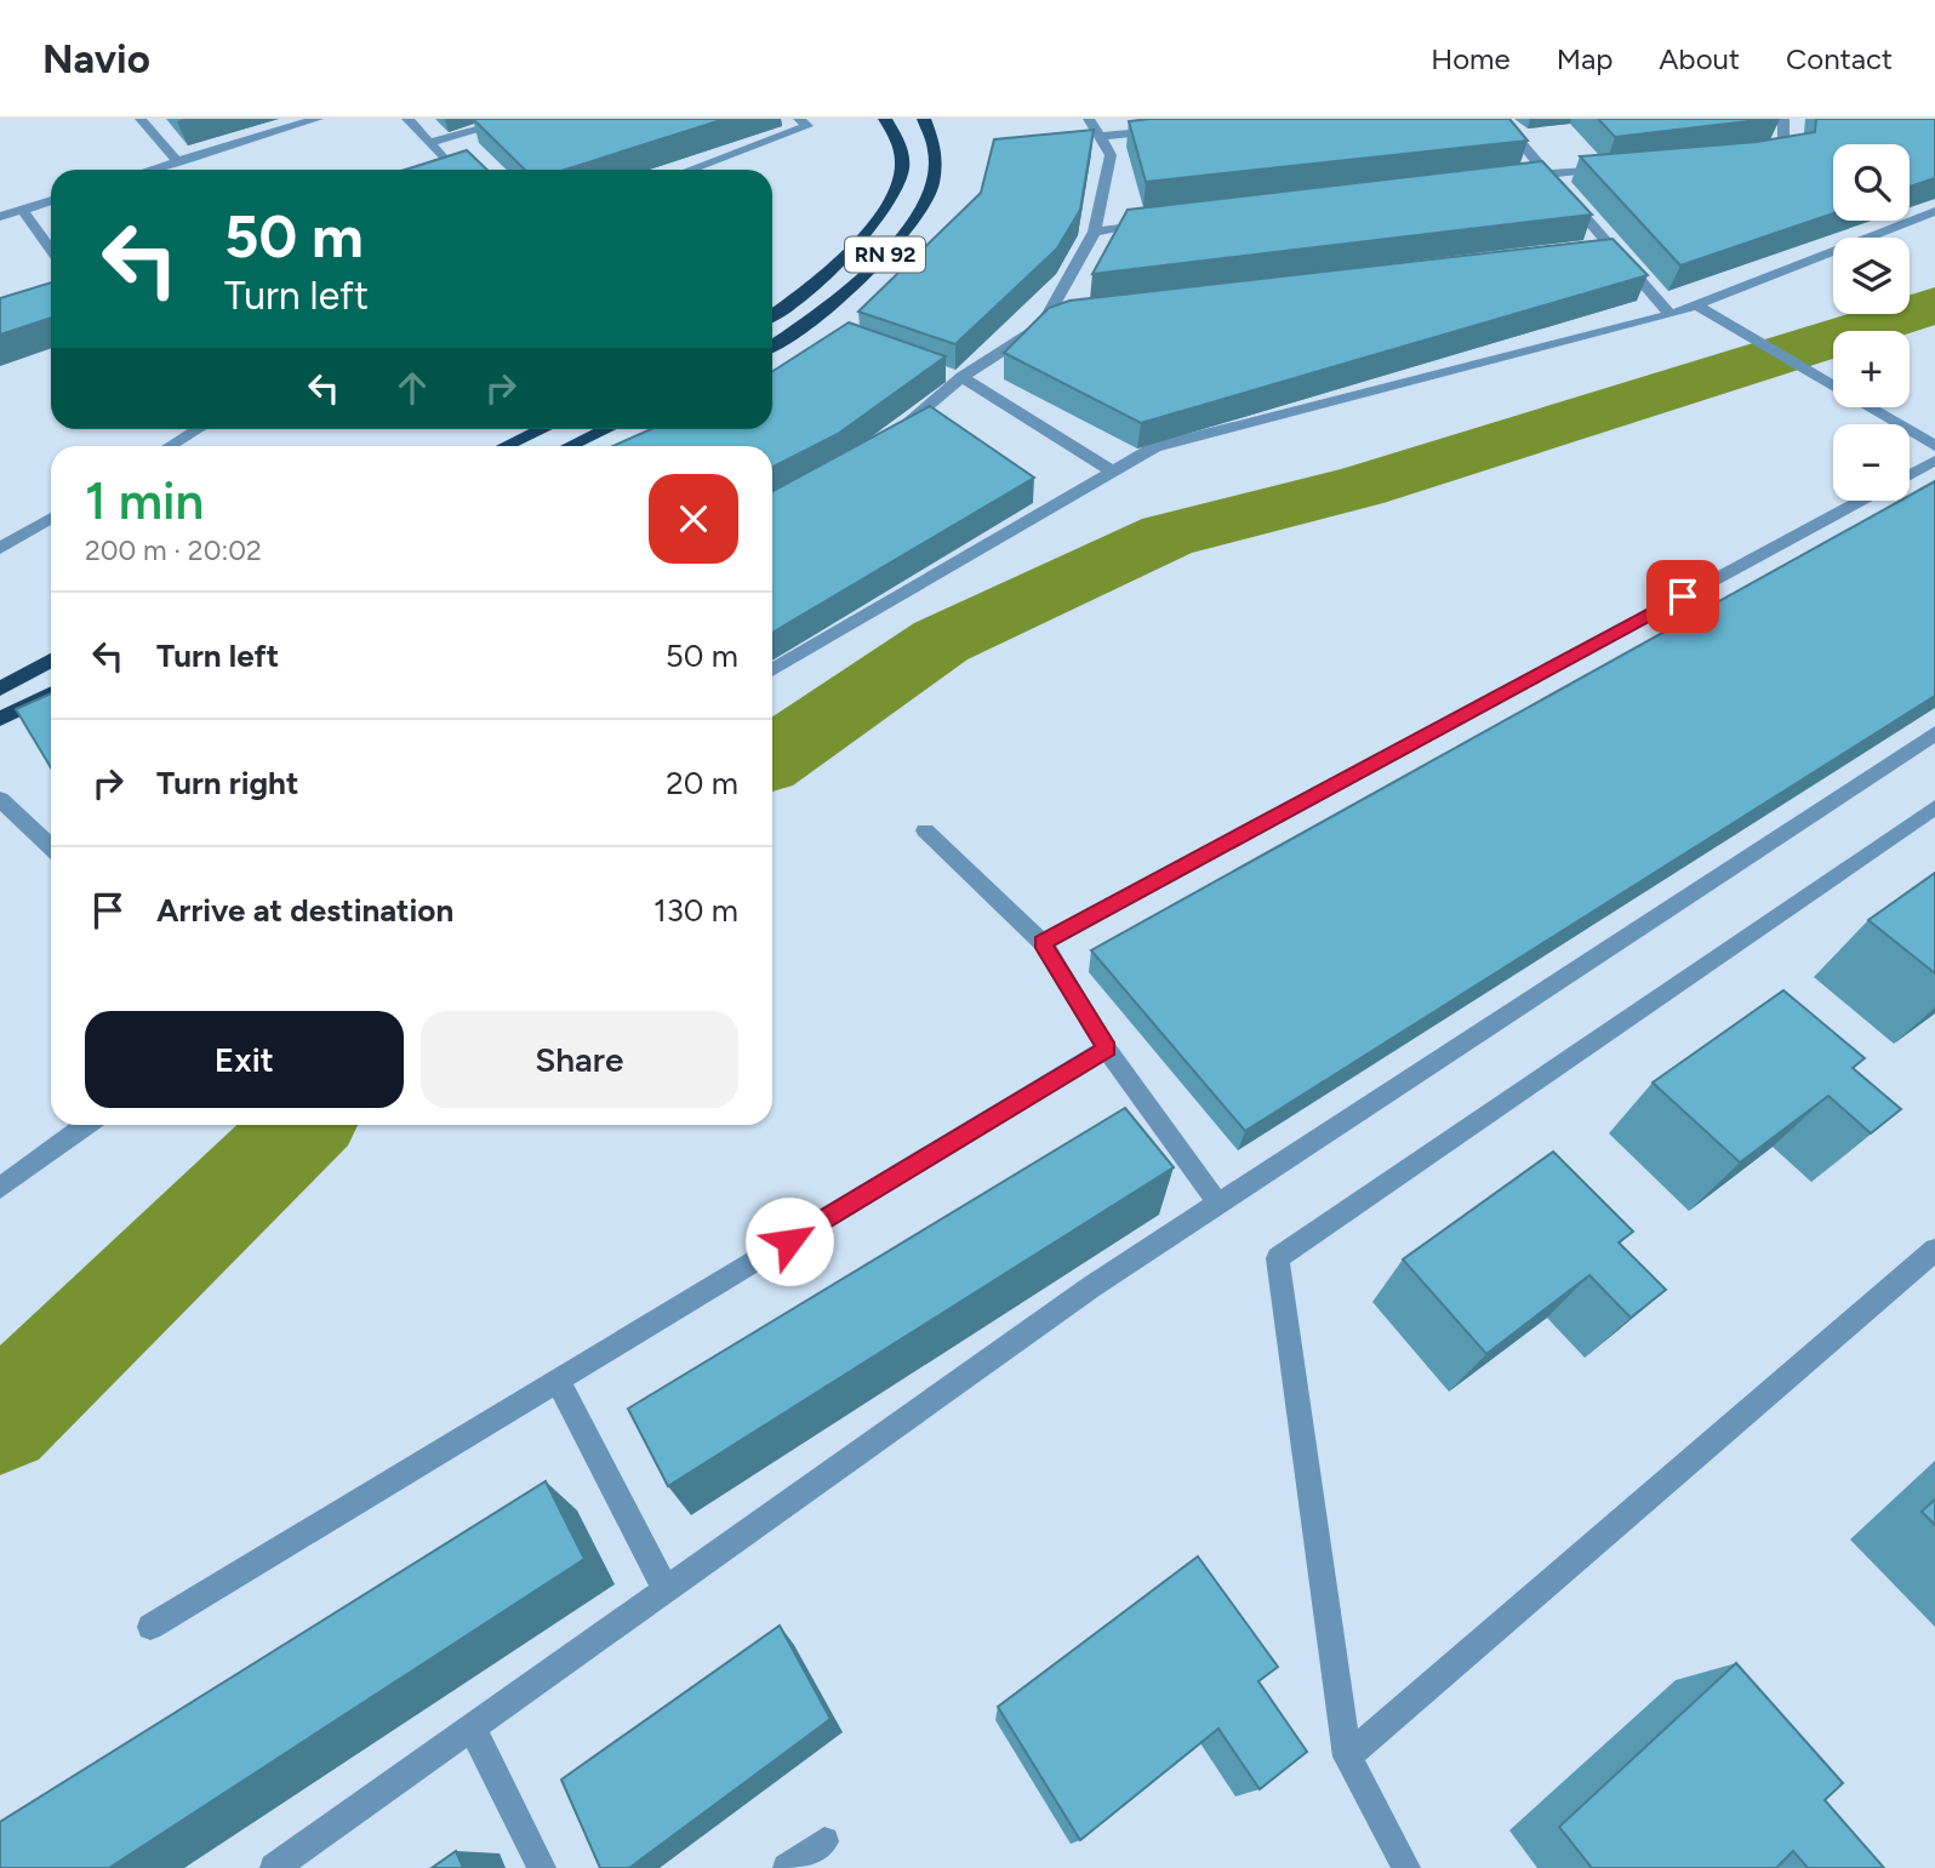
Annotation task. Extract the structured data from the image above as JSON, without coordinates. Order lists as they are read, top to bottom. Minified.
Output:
{"streets":{"highway":["RN 92"]},"page":{"header":"Navio","nav":["Home","Map","About","Contact"],"map_buttons":["+","−"],"turn":["50 m","Turn left"],"heading":["1 min","200 m · 20:02"],"list":[{"name":"Turn left","value":"50 m"},{"name":"Turn right","value":"20 m"},{"name":"Arrive at destination","value":"130 m"}],"buttons":["Exit","Share"]}}
